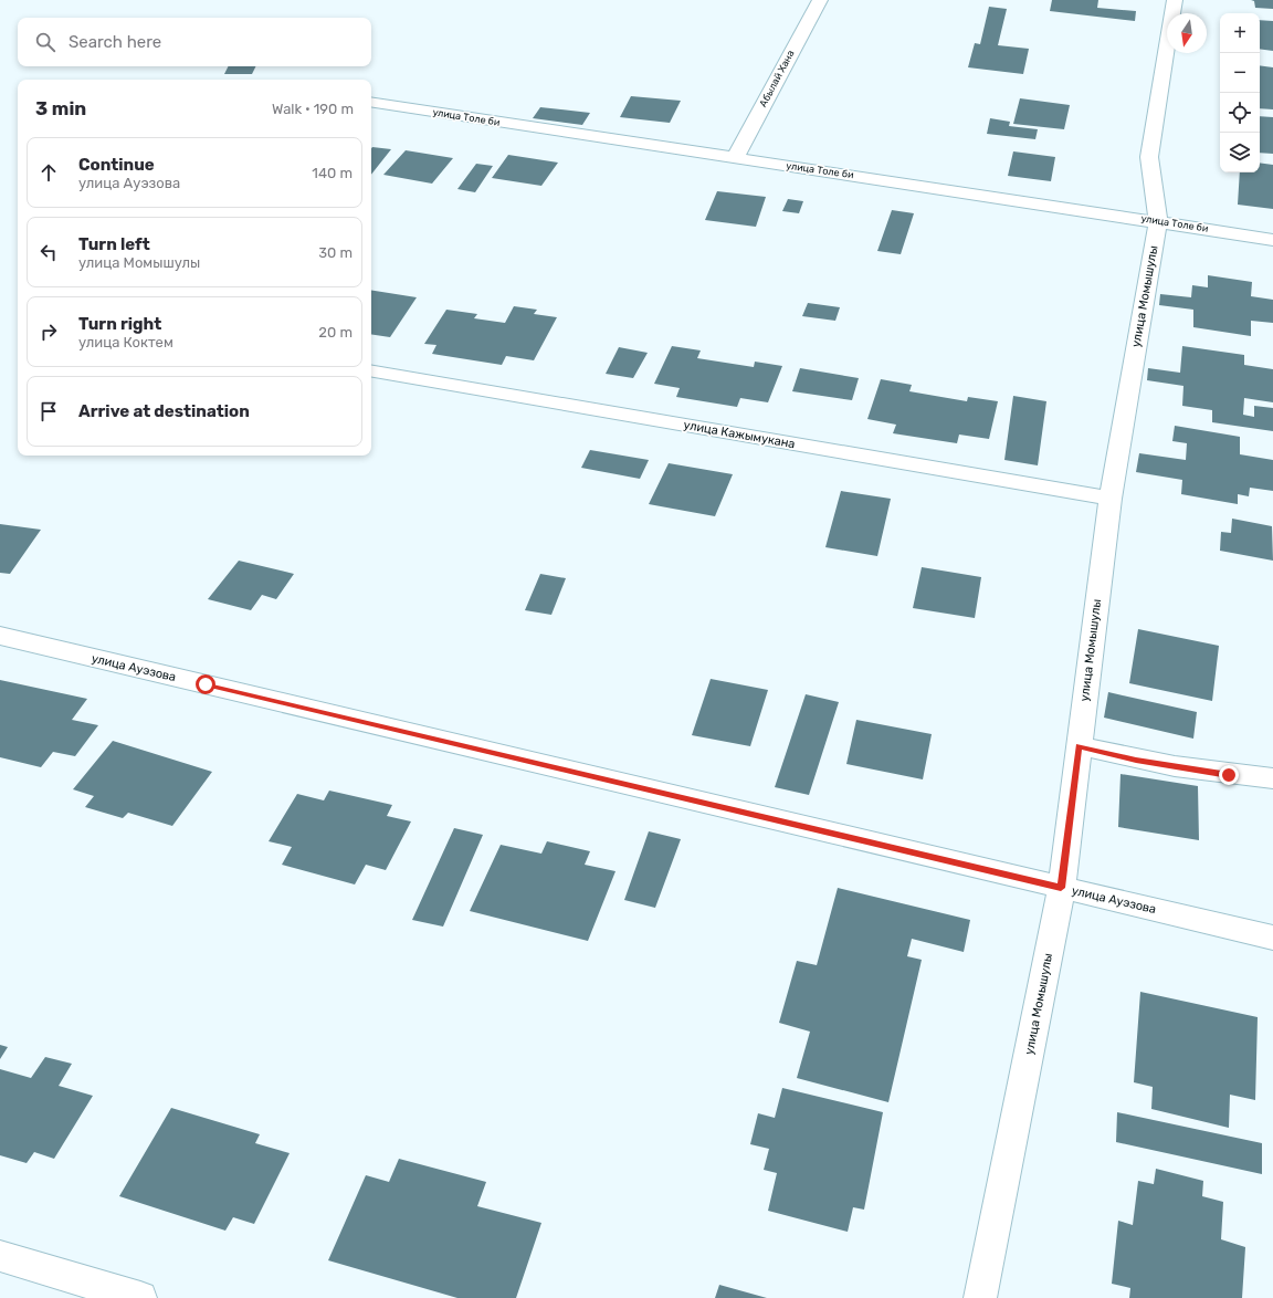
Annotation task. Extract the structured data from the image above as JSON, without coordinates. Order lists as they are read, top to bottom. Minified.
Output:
{"streets":{"street":["Абылай Хана","улица Толе би","улица Момышулы","улица Кажымукана","улица Ауэзова"]},"crossings":[["Абылай Хана","улица Толе би"],["улица Толе би","улица Момышулы"],["улица Момышулы","улица Кажымукана"],["улица Момышулы","улица Ауэзова"]],"north":"bottom","page":{"map_buttons":["+","−"],"search":"Search here","heading":["3 min","Walk · 190 m"],"list":[["Continue","улица Ауэзова","140 m"],["Turn left","улица Момышулы","30 m"],["Turn right","улица Коктем","20 m"],"Arrive at destination"]}}
